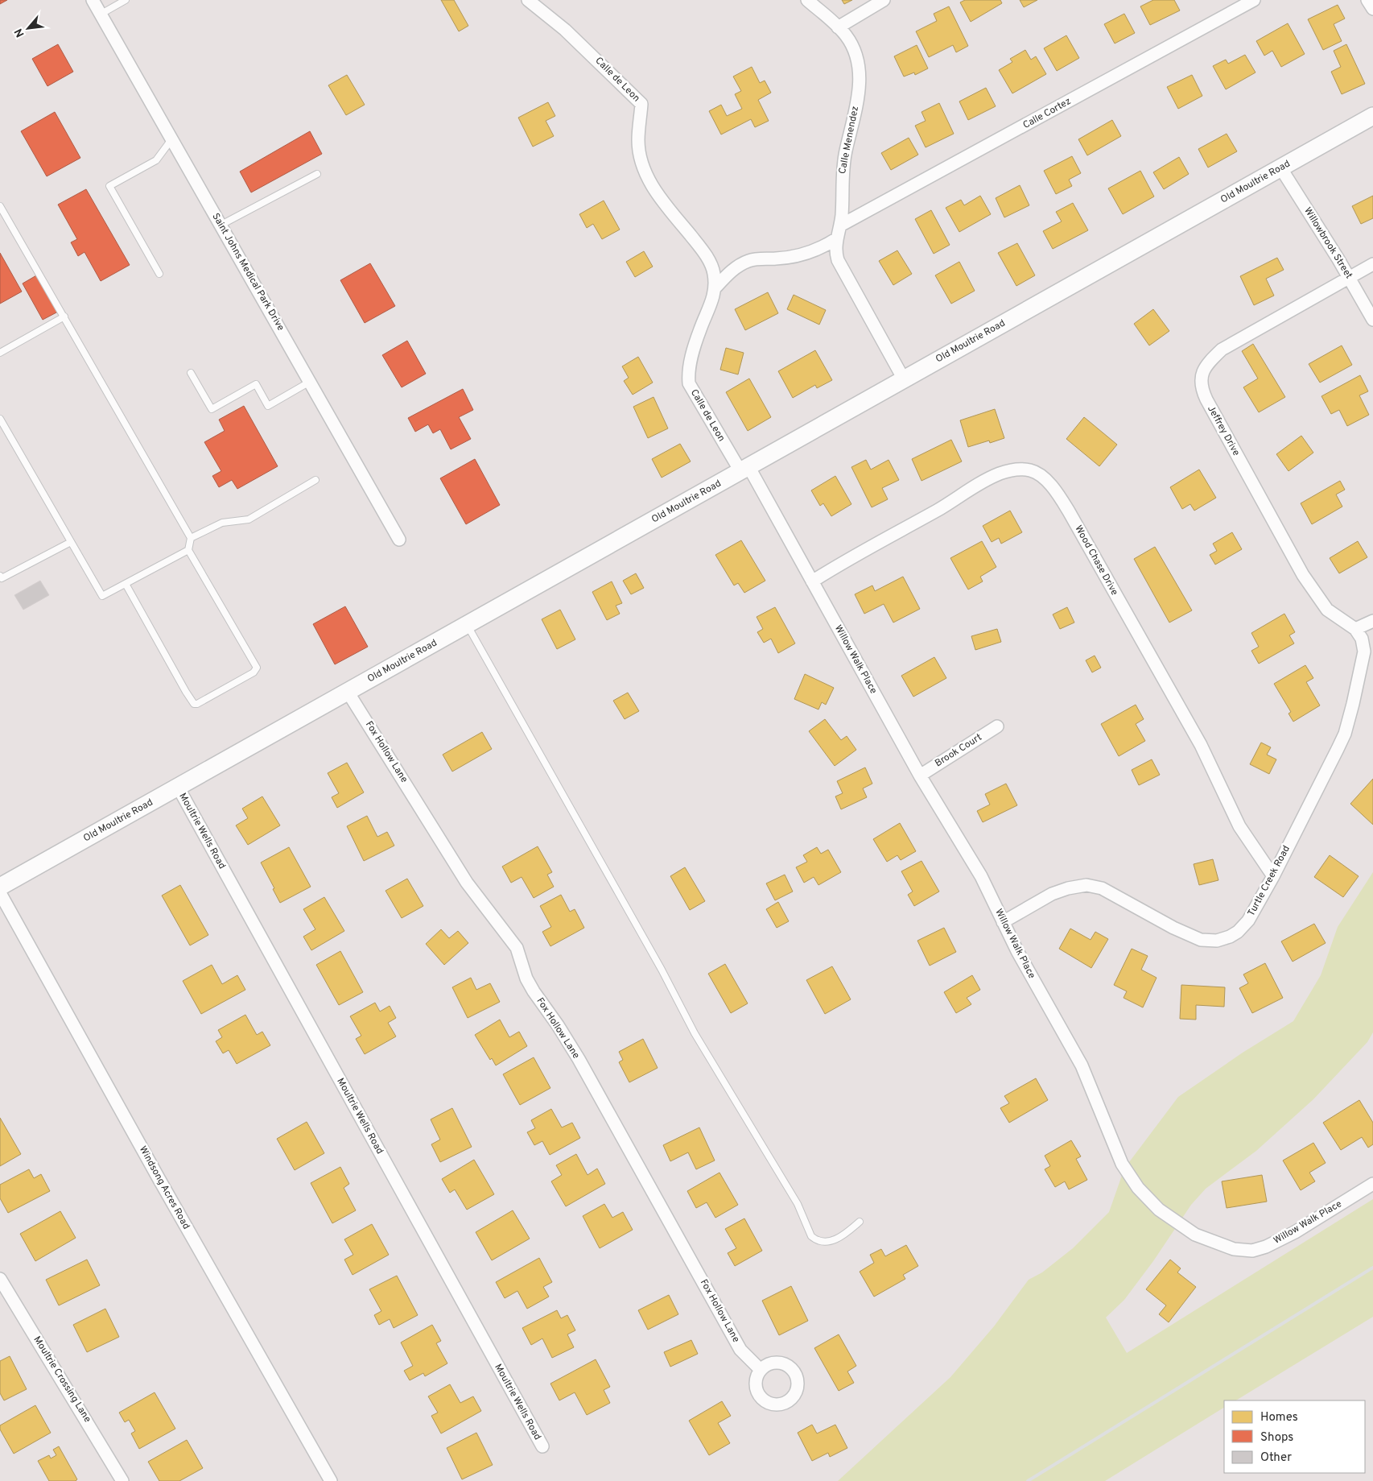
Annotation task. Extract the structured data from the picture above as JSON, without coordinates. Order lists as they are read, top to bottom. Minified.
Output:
{"streets":{"main road":["Old Moultrie Road"],"street":["Calle de Leon","Calle Cortez","Calle Menendez","Willowbrook Street","Saint Johns Medical Park Drive","Jeffrey Drive","Wood Chase Drive","Willow Walk Place","Brook Court","Fox Hollow Lane","Moultrie Wells Road","Turtle Creek Road","Windsong Acres Road","Moultrie Crossing Lane"]},"crossings":[["Calle de Leon","Calle Menendez"],["Calle de Leon","Old Moultrie Road"],["Calle de Leon","Willow Walk Place"],["Calle Cortez","Calle Menendez"],["Calle Menendez","Old Moultrie Road"],["Old Moultrie Road","Willowbrook Street"],["Old Moultrie Road","Willow Walk Place"],["Old Moultrie Road","Fox Hollow Lane"],["Old Moultrie Road","Moultrie Wells Road"],["Willowbrook Street","Jeffrey Drive"],["Jeffrey Drive","Turtle Creek Road"],["Wood Chase Drive","Willow Walk Place"],["Wood Chase Drive","Turtle Creek Road"],["Willow Walk Place","Brook Court"],["Willow Walk Place","Turtle Creek Road"]],"legend":["Homes","Shops","Other"],"north":"bottom left"}
